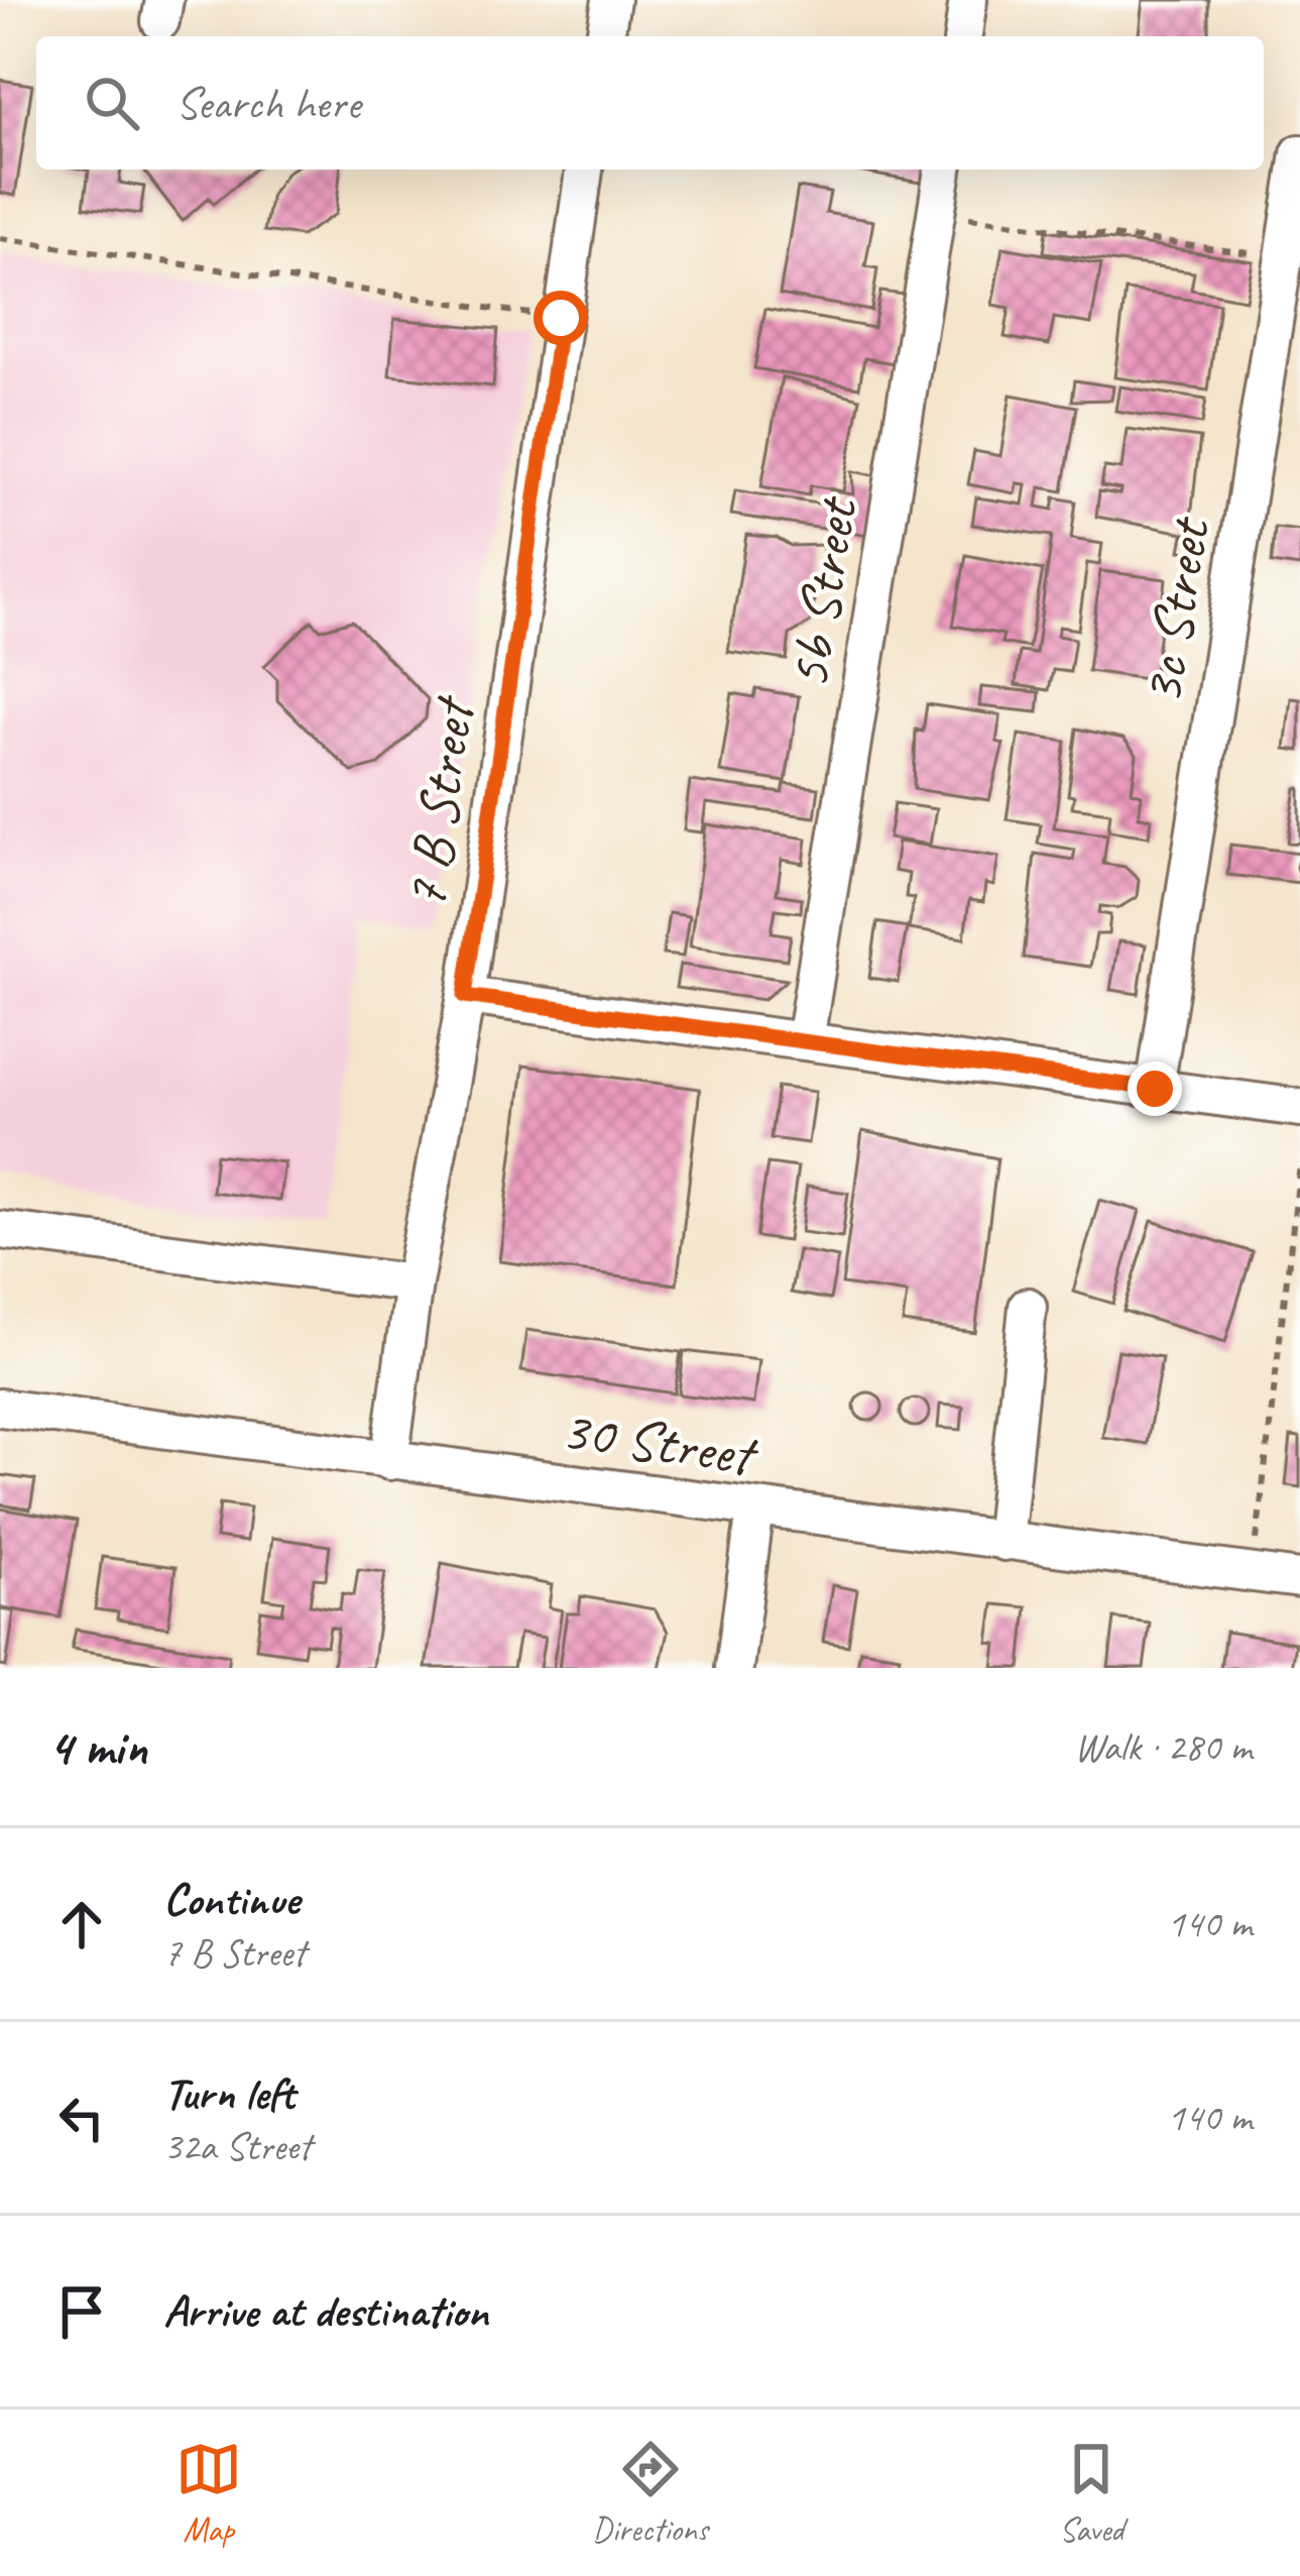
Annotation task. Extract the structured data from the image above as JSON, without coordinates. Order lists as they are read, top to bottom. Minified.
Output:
{"streets":{"street":["5b Street","3c Street","7 B Street","30 Street"]},"crossings":[["7 B Street","30 Street"]],"page":{"search":"Search here","heading":["4 min","Walk · 280 m"],"list":[["Continue","7 B Street","140 m"],["Turn left","32a Street","140 m"],"Arrive at destination"],"nav":["Map","Directions","Saved"]}}
